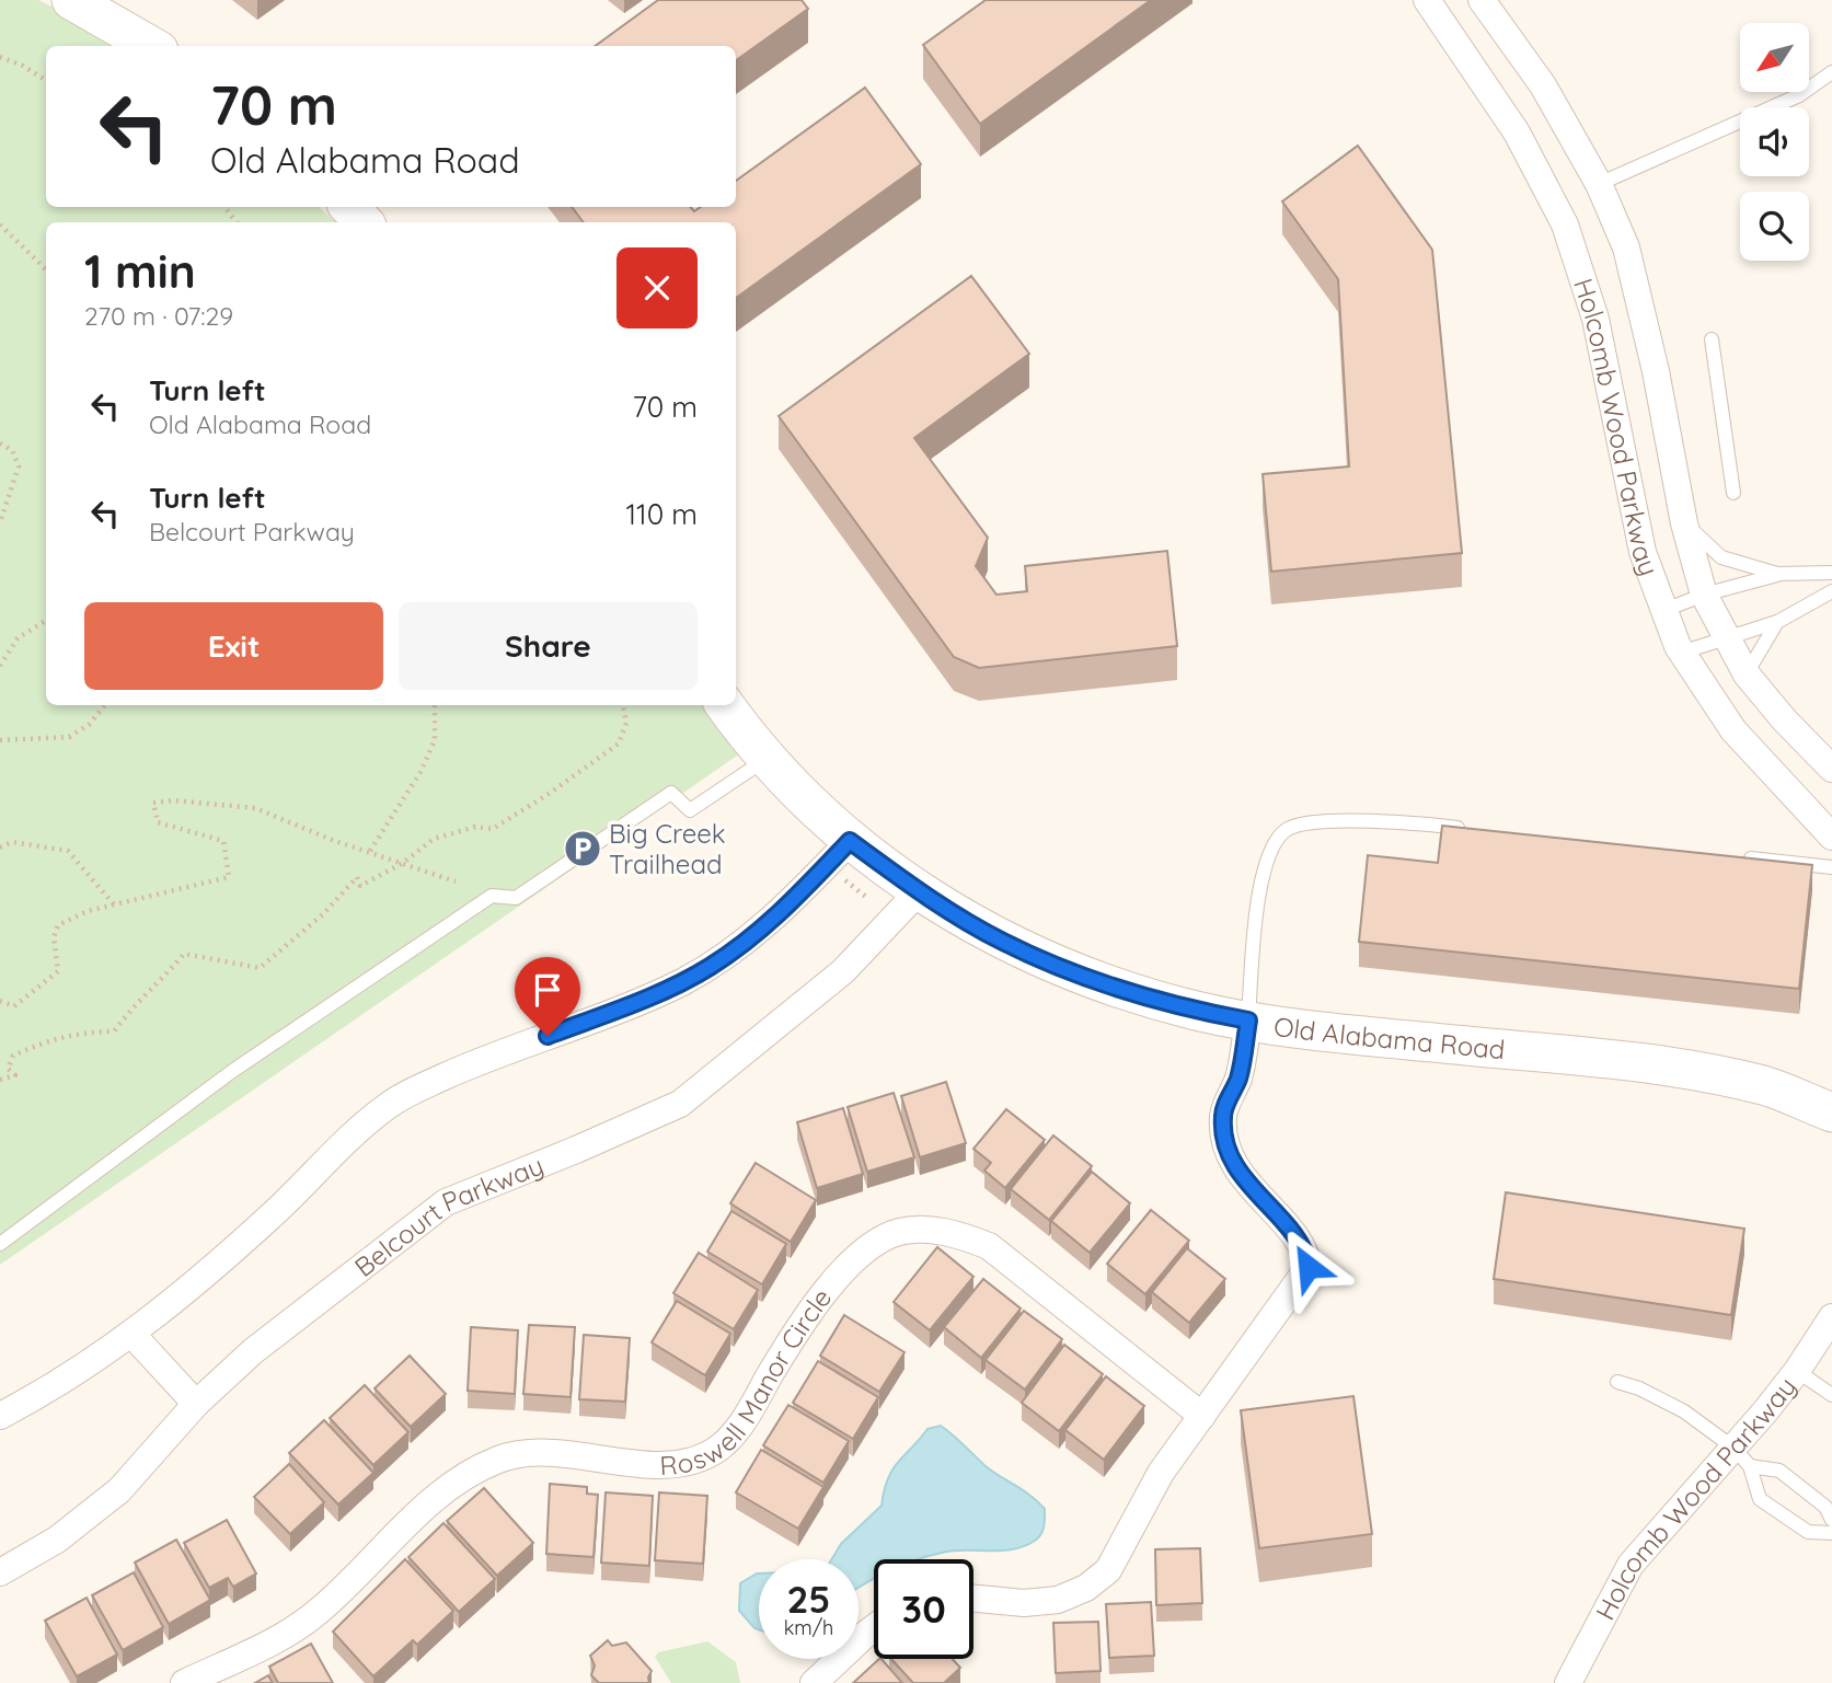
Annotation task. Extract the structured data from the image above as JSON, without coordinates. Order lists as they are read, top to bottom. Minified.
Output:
{"streets":{"main road":["Old Alabama Road"],"street":["Holcomb Wood Parkway","Belcourt Parkway","Roswell Manor Circle"]},"crossings":[["Old Alabama Road","Belcourt Parkway"]],"places":{"parking":["Big Creek Trailhead"]},"north":"bottom left","page":{"turn":["70 m","Old Alabama Road"],"heading":["1 min","270 m · 07:29"],"list":[{"name":"Turn left","note":"Old Alabama Road","value":"70 m"},{"name":"Turn left","note":"Belcourt Parkway","value":"110 m"}],"buttons":["Exit","Share"],"speed":"25 km/h","limit":"30"}}
